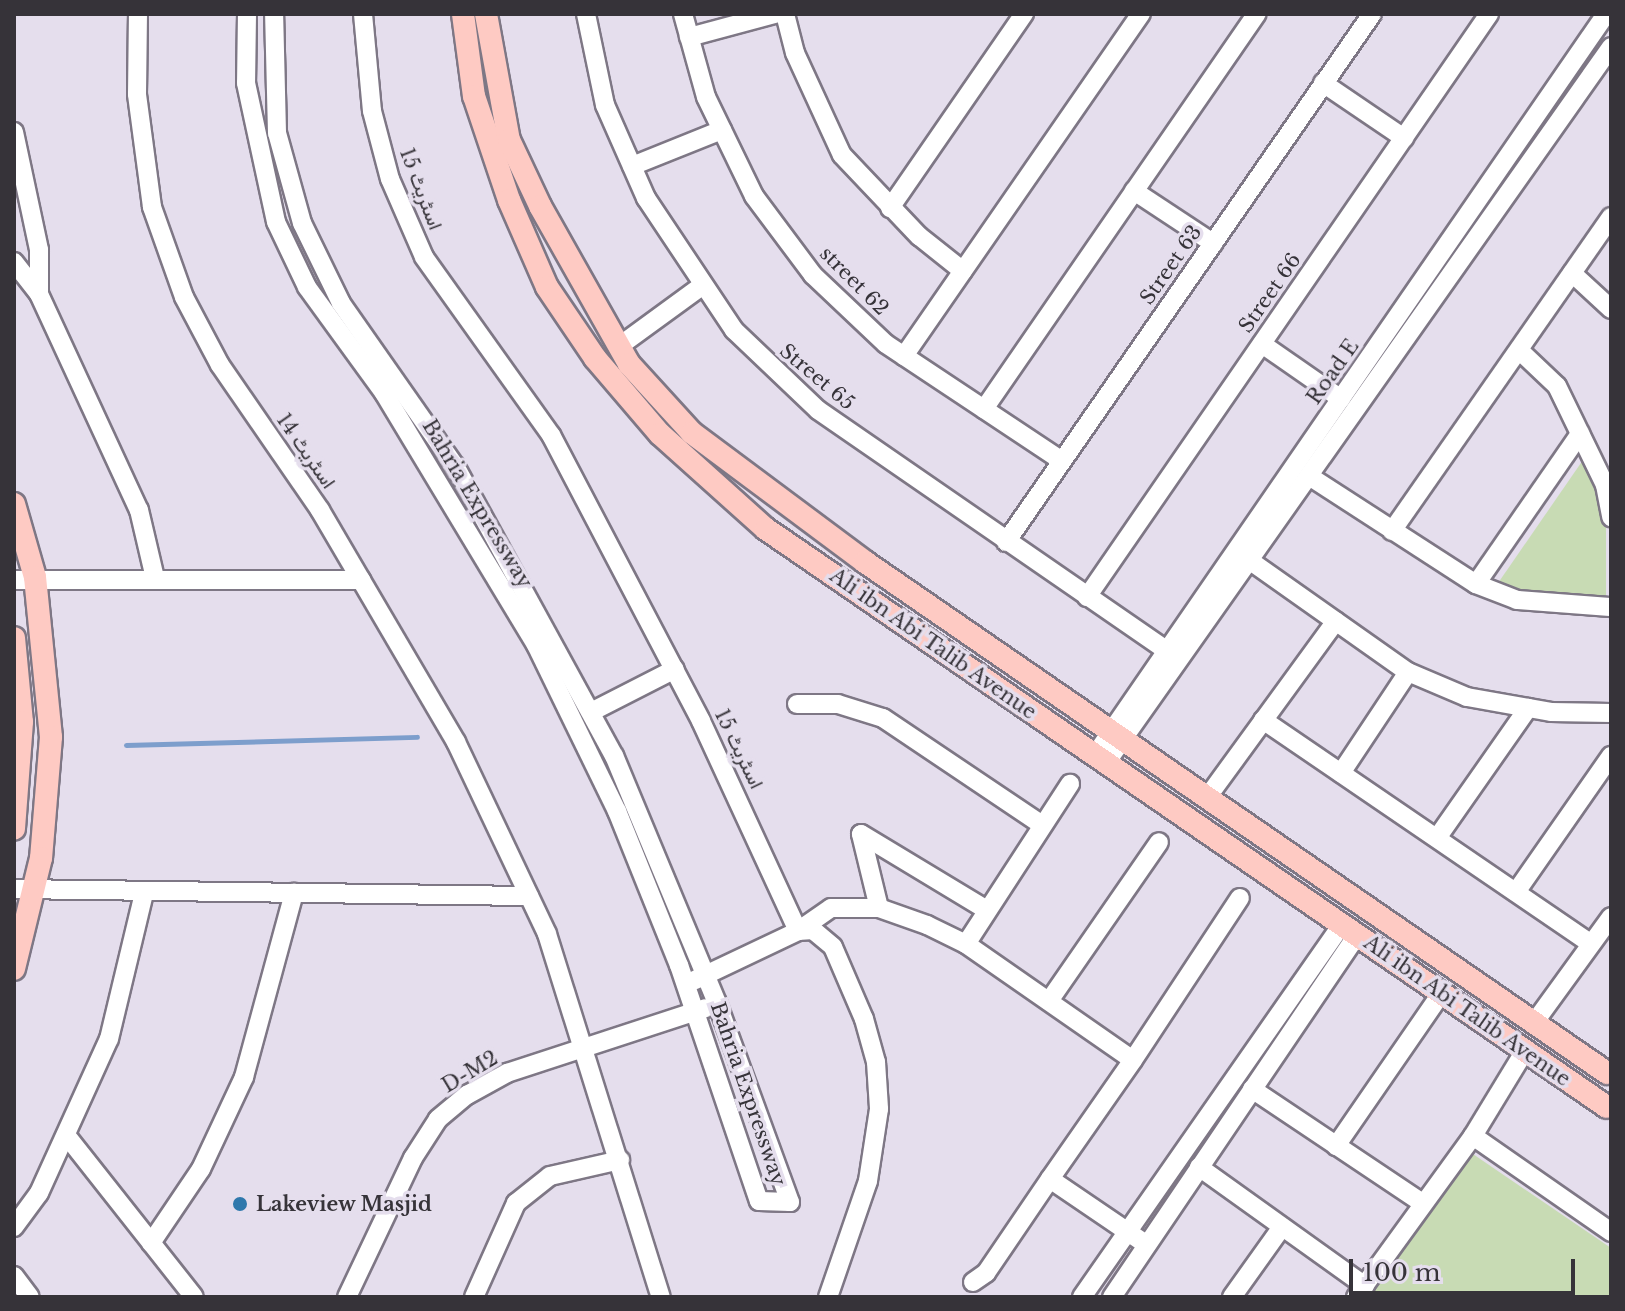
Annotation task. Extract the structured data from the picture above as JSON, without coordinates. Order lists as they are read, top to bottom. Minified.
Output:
{"streets":{"main road":["Ali ibn Abi Talib Avenue"],"street":["اسٹریٹ 15","Street 63","street 62","Street 66","Road E","Street 65","اسٹریٹ 14","Bahria Expressway","D-M2"]},"crossings":[["Street 63","street 62"],["Street 63","Street 65"],["Street 66","Street 65"],["Road E","Street 65"],["Road E","Ali ibn Abi Talib Avenue"],["اسٹریٹ 14","D-M2"],["Bahria Expressway","D-M2"]],"places":["Lakeview Masjid"],"scale_bar":"100 m"}
